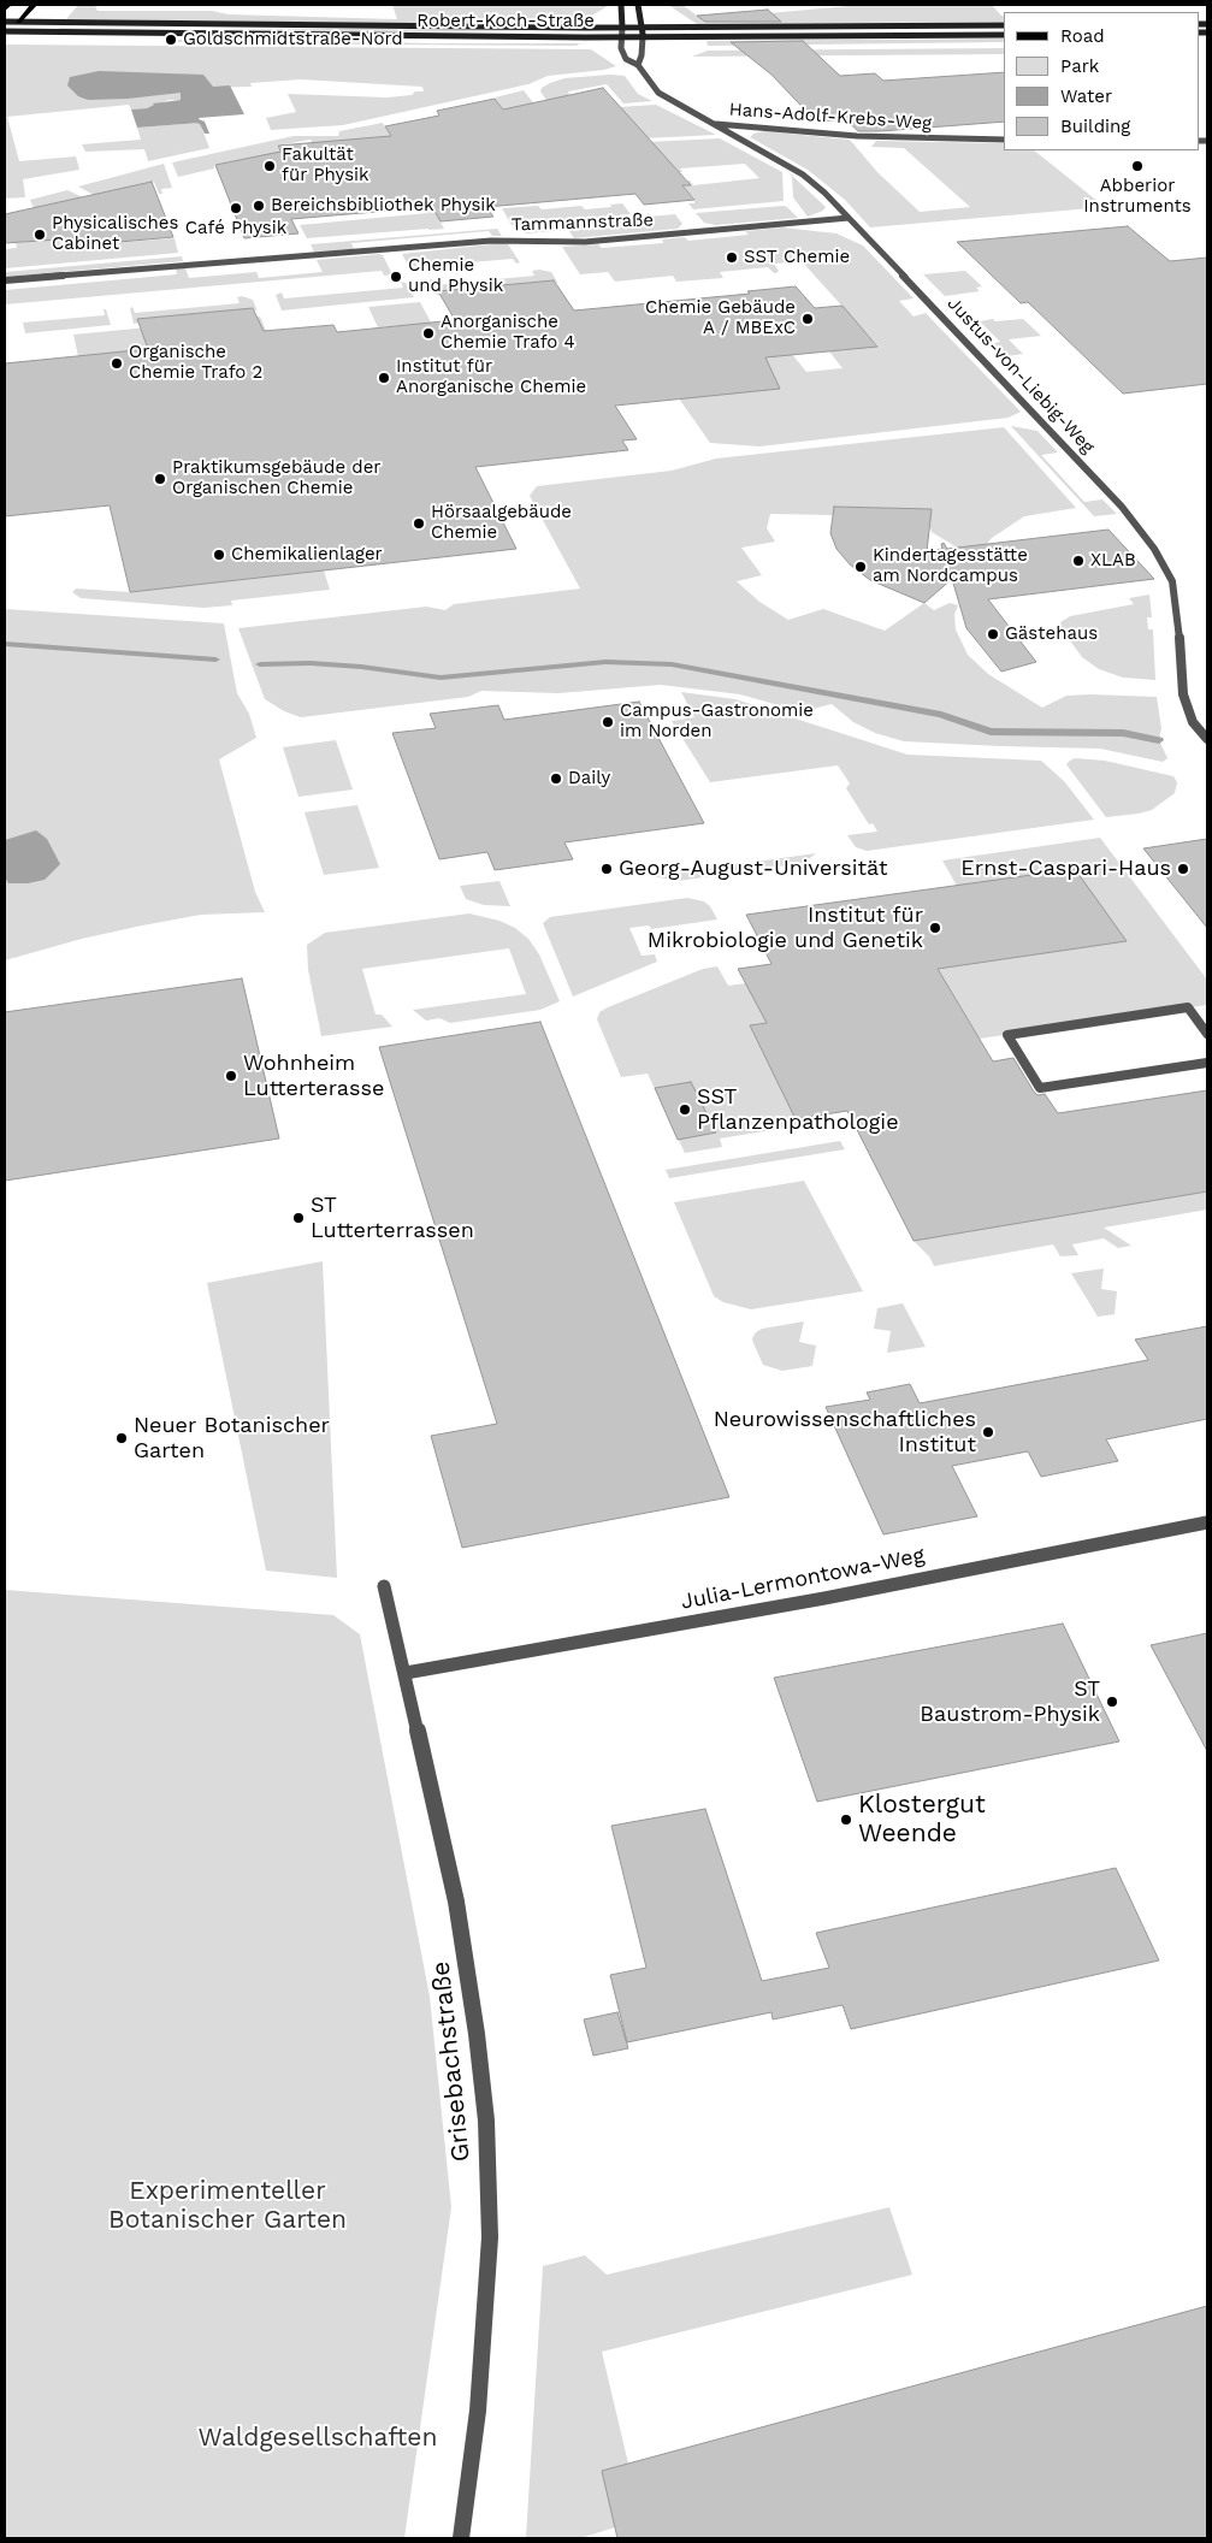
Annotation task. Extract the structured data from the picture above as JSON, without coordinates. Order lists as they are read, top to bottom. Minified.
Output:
{"streets":{"street":["Robert-Koch-Straße","Hans-Adolf-Krebs-Weg","Tammannstraße","Justus-von-Liebig-Weg","Julia-Lermontowa-Weg","Grisebachstraße"]},"crossings":[["Robert-Koch-Straße","Hans-Adolf-Krebs-Weg"],["Hans-Adolf-Krebs-Weg","Justus-von-Liebig-Weg"],["Tammannstraße","Justus-von-Liebig-Weg"],["Julia-Lermontowa-Weg","Grisebachstraße"]],"parks":["Experimenteller Botanischer Garten","Waldgesellschaften"],"places":["Goldschmidtstraße-Nord","Fakultät für Physik","Abberior Instruments","Bereichsbibliothek Physik","Café Physik","Physicalisches Cabinet","SST Chemie","Chemie und Physik","Chemie Gebäude A / MBExC","Anorganische Chemie Trafo 4","Organische Chemie Trafo 2","Institut für Anorganische Chemie","Praktikumsgebäude der Organischen Chemie","Hörsaalgebäude Chemie","Chemikalienlager","XLAB","Kindertagesstätte am Nordcampus","Gästehaus","Campus-Gastronomie im Norden","Daily","Georg-August-Universität","Ernst-Caspari-Haus","Institut für Mikrobiologie und Genetik","Wohnheim Lutterterasse","SST Pflanzenpathologie","ST Lutterterrassen","Neurowissenschaftliches Institut","Neuer Botanischer Garten","ST Baustrom-Physik","Klostergut Weende"],"legend":["Road","Park","Water","Building"]}
